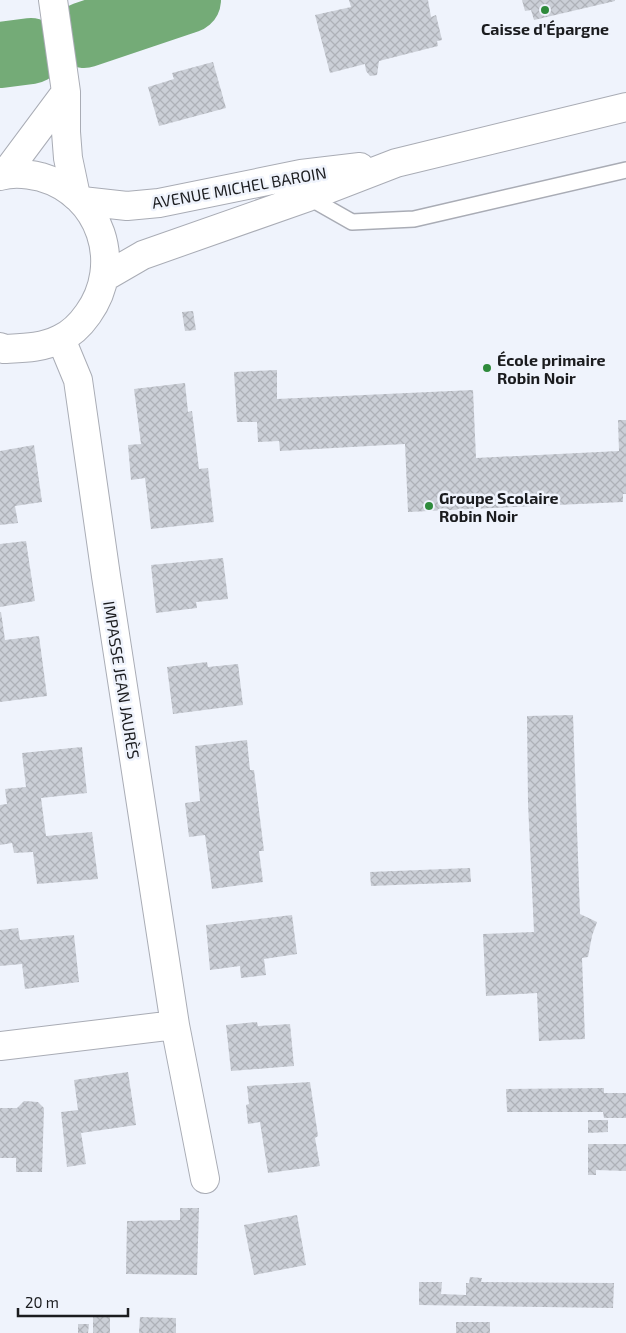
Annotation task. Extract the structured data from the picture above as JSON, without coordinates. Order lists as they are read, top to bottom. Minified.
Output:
{"streets":{"street":["AVENUE MICHEL BAROIN","IMPASSE JEAN JAURÈS"]},"places":["Caisse d'Épargne","École primaire Robin Noir","Groupe Scolaire Robin Noir"],"scale_bar":"20 m"}
